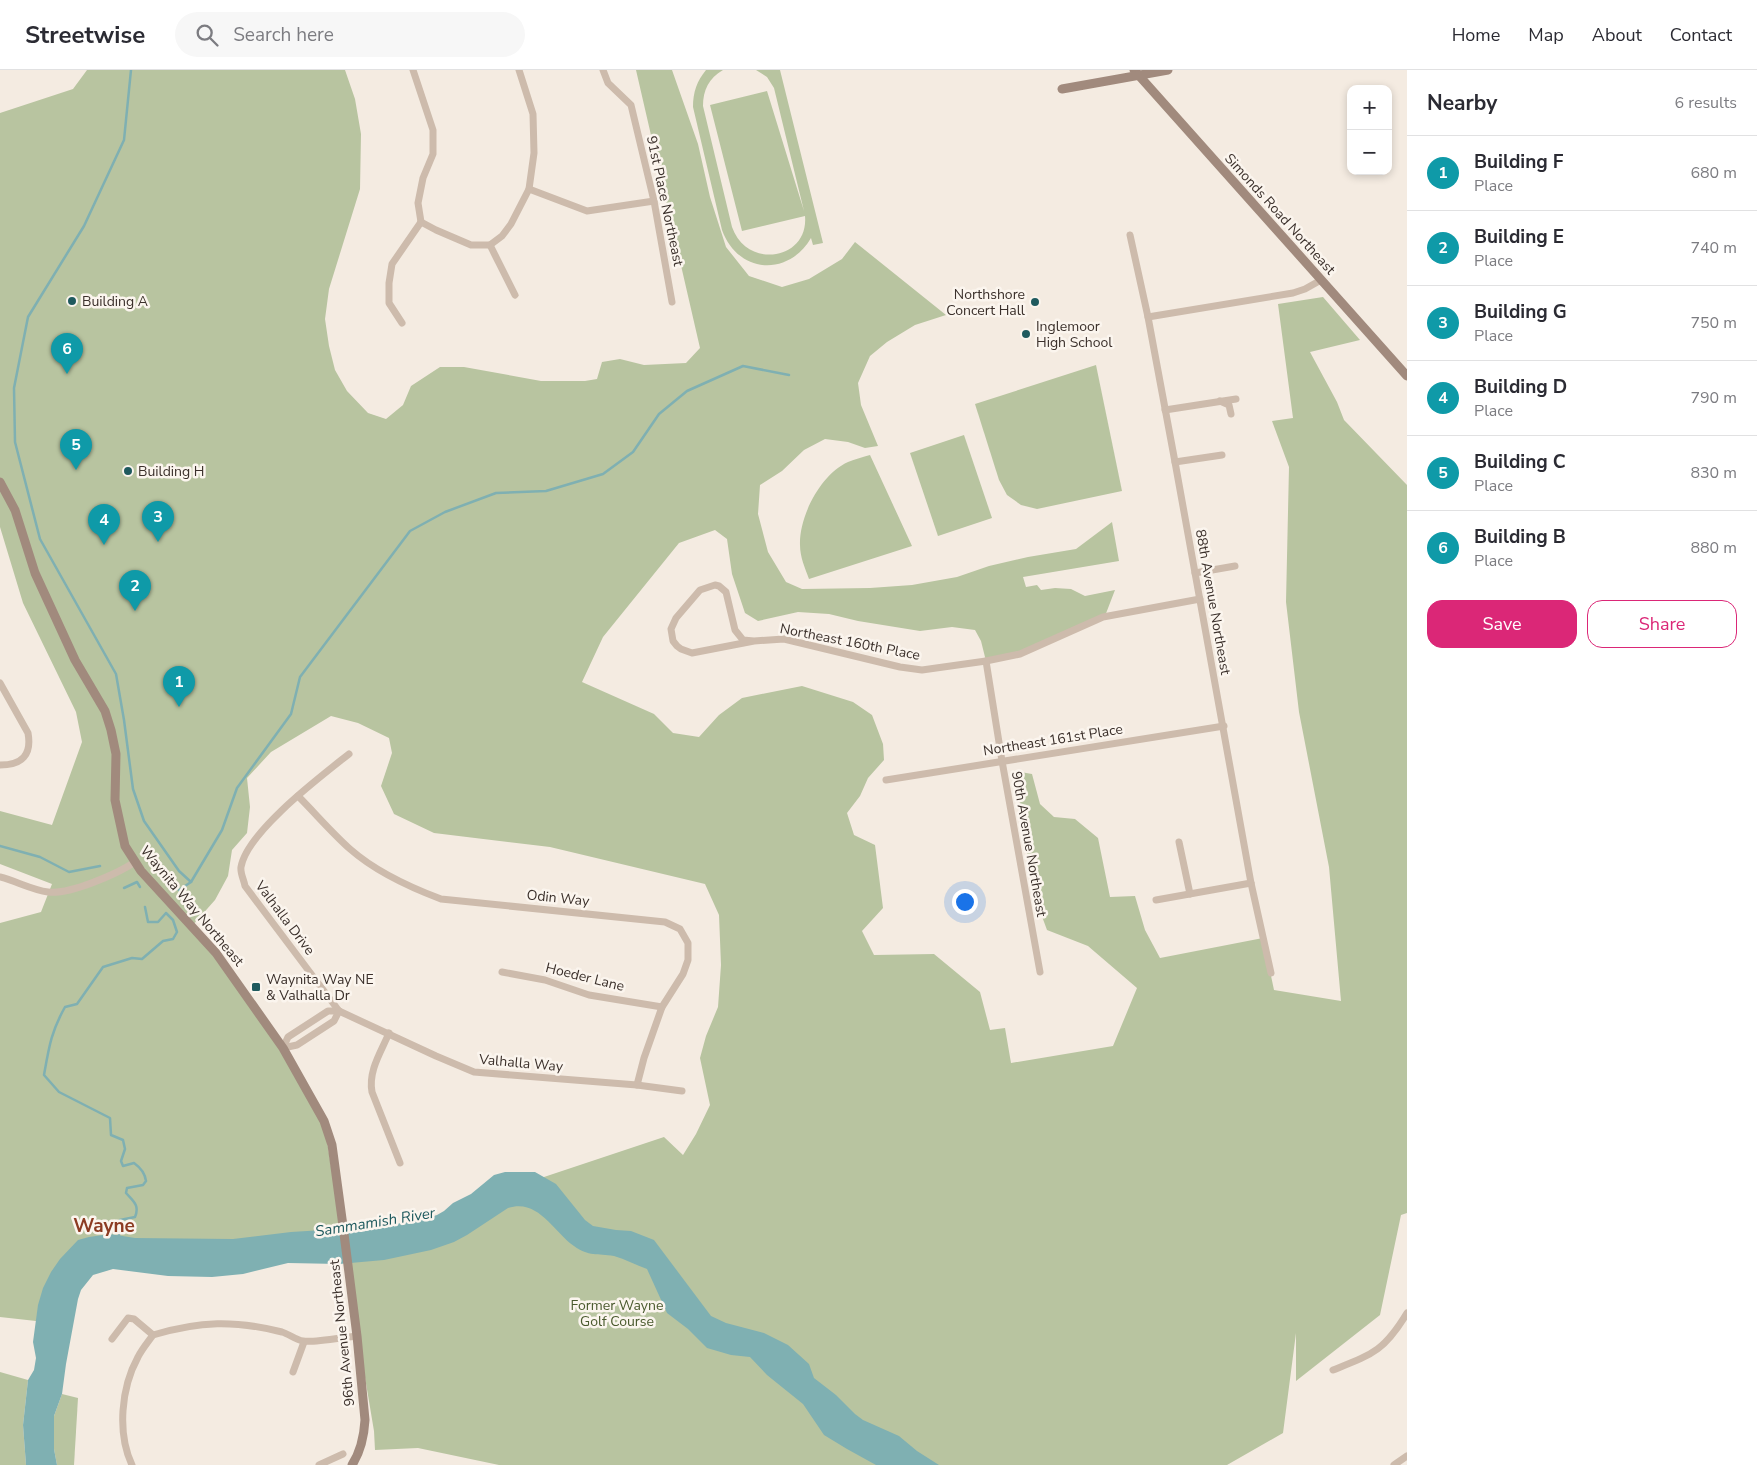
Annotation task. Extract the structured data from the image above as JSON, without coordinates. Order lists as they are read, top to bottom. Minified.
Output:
{"streets":{"main road":["Simonds Road Northeast","Waynita Way Northeast","96th Avenue Northeast"],"street":["91st Place Northeast","88th Avenue Northeast","Northeast 160th Place","Northeast 161st Place","90th Avenue Northeast","Odin Way","Valhalla Drive","Hoeder Lane","Valhalla Way"]},"crossings":[["88th Avenue Northeast","Northeast 160th Place"],["88th Avenue Northeast","Northeast 161st Place"],["Northeast 160th Place","90th Avenue Northeast"],["Northeast 161st Place","90th Avenue Northeast"],["Odin Way","Valhalla Drive"],["Odin Way","Hoeder Lane"],["Odin Way","Valhalla Way"],["Waynita Way Northeast","96th Avenue Northeast"],["Valhalla Drive","Valhalla Way"]],"districts":["Wayne"],"water":["Sammamish River"],"parks":["Former Wayne Golf Course"],"places":{"other":["Building A","Northshore Concert Hall","Inglemoor High School","Building H"],"transit":["Waynita Way NE & Valhalla Dr"]},"page":{"header":"Streetwise","search":"Search here","nav":["Home","Map","About","Contact"],"heading":["Nearby","6 results"],"map_buttons":["+","−"],"list":[{"mark":"1","name":"Building F","note":"Place","value":"680 m"},{"mark":"2","name":"Building E","note":"Place","value":"740 m"},{"mark":"3","name":"Building G","note":"Place","value":"750 m"},{"mark":"4","name":"Building D","note":"Place","value":"790 m"},{"mark":"5","name":"Building C","note":"Place","value":"830 m"},{"mark":"6","name":"Building B","note":"Place","value":"880 m"}],"pins":["6","5","3","4","2","1"],"buttons":["Save","Share"]}}
